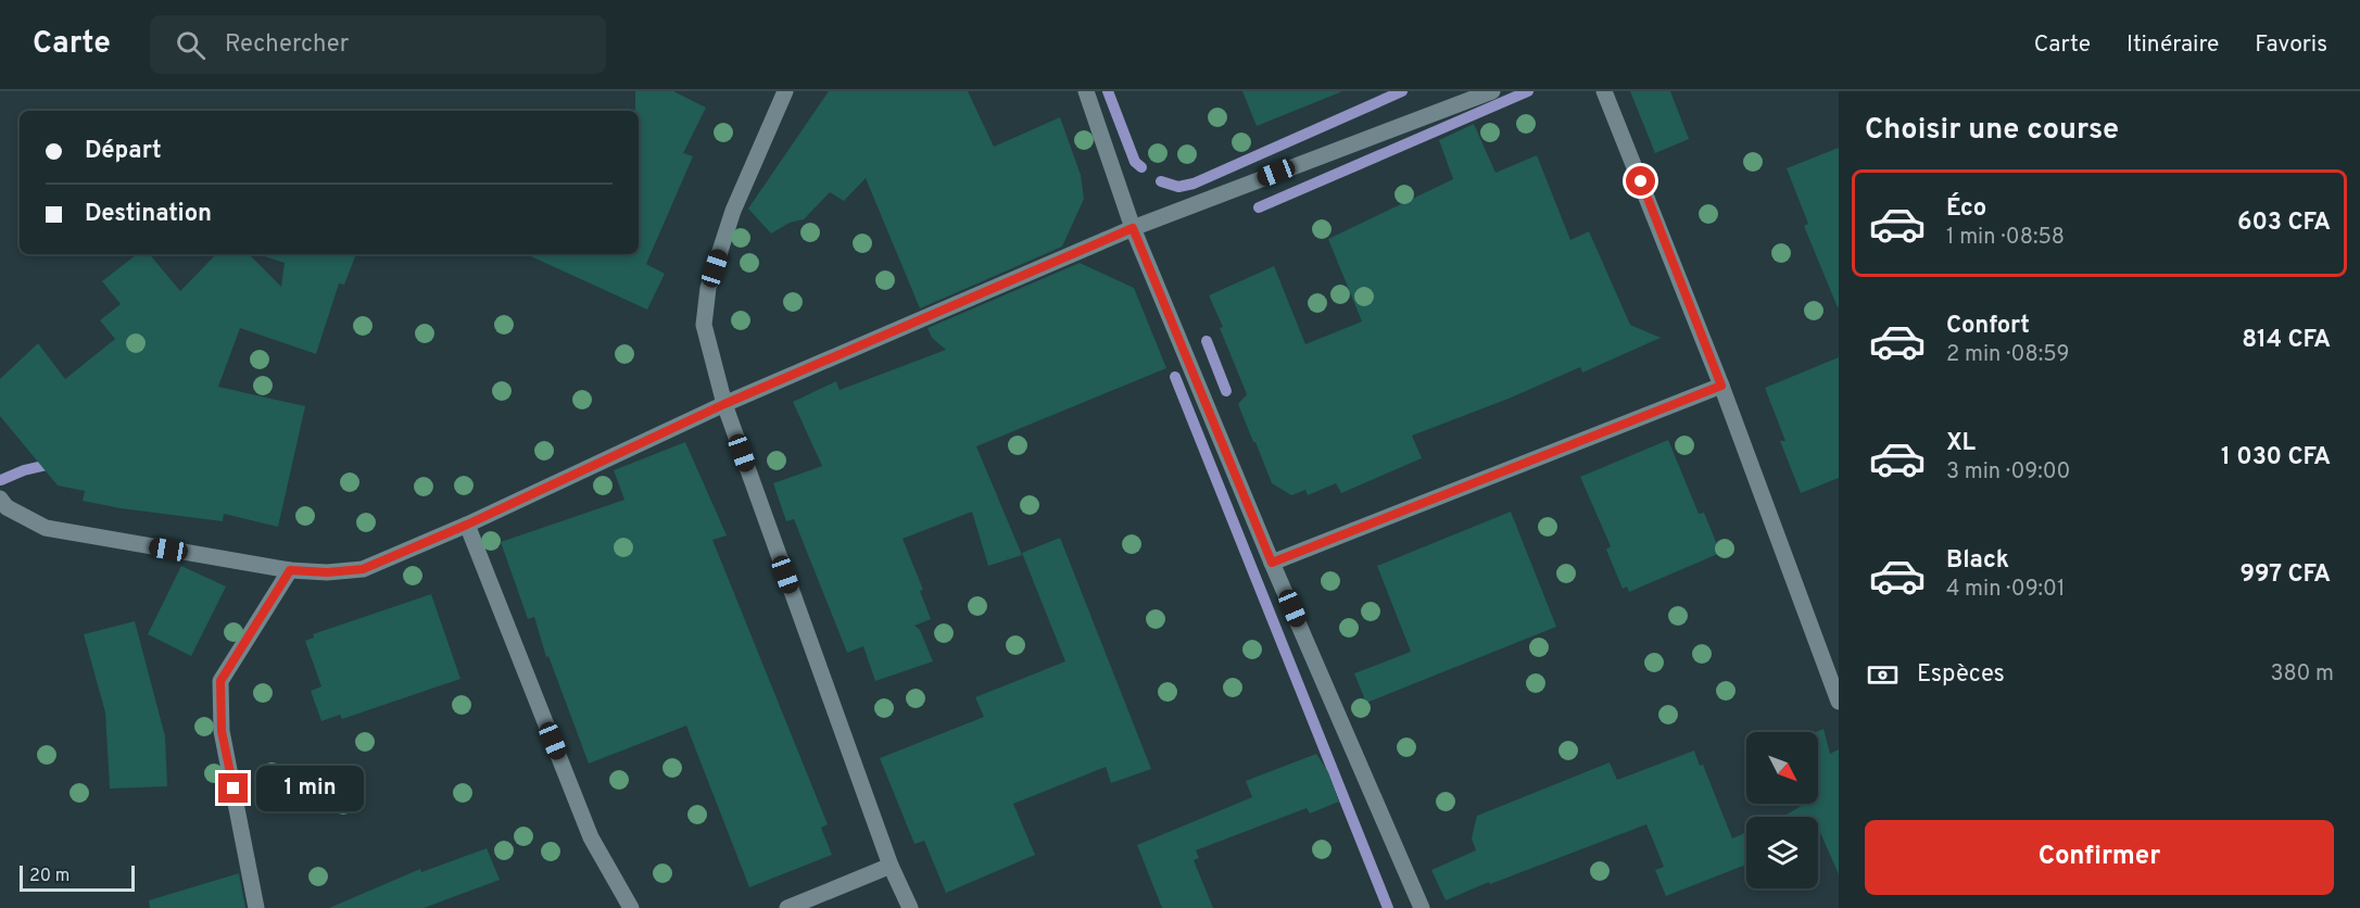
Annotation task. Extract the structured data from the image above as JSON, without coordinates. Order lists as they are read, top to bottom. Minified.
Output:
{"scale_bar":"20 m","north":"bottom right","page":{"header":"Carte","search":"Rechercher","nav":["Carte","Itinéraire","Favoris"],"heading":"Choisir une course","banner":["Départ","Destination"],"list":[{"name":"Éco","note":"1 min · 08:58","value":"603 CFA"},{"name":"Confort","note":"2 min · 08:59","value":"814 CFA"},{"name":"XL","note":"3 min · 09:00","value":"1 030 CFA"},{"name":"Black","note":"4 min · 09:01","value":"997 CFA"}],"pay":["Espèces","380 m"],"bubble":"1 min","buttons":"Confirmer","scale":"20 m"}}
